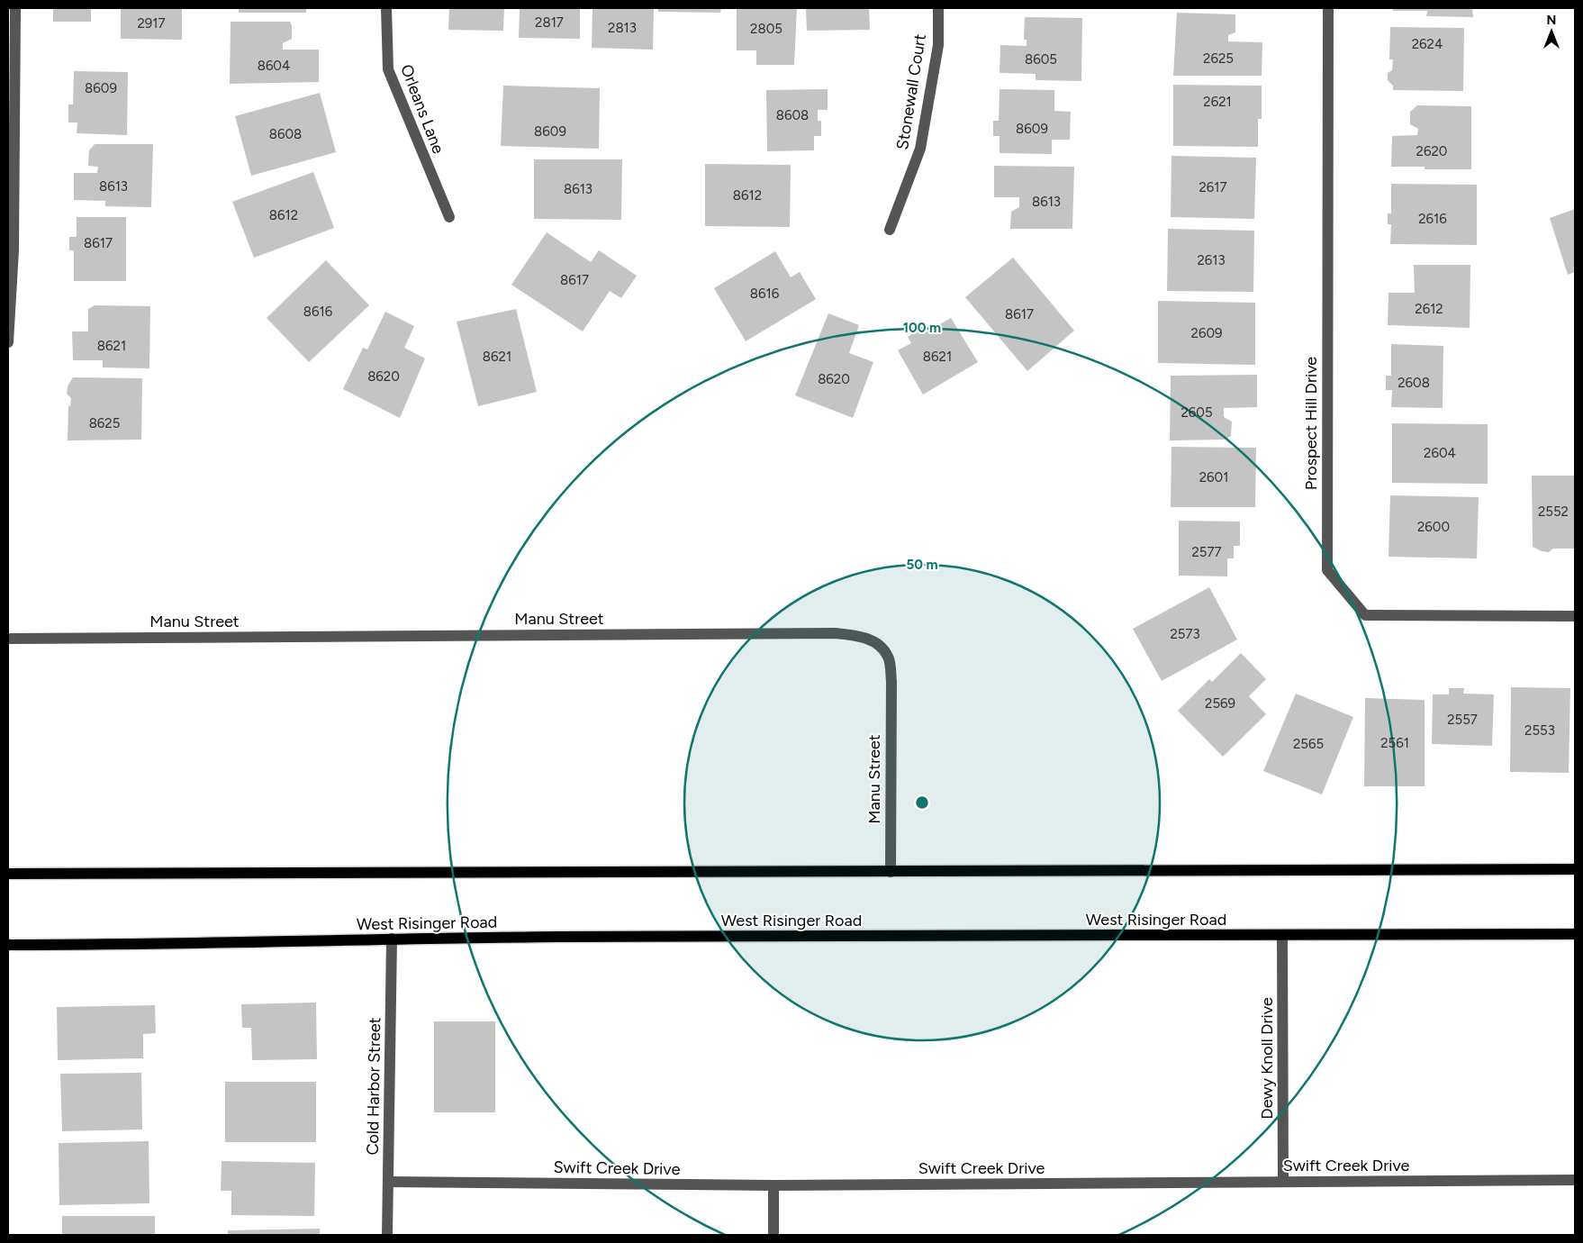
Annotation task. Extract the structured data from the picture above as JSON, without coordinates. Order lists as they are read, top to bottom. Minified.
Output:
{"streets":{"main road":["West Risinger Road"],"street":["Stonewall Court","Orleans Lane","Prospect Hill Drive","Manu Street","Dewy Knoll Drive","Cold Harbor Street","Swift Creek Drive"]},"crossings":[["West Risinger Road","Dewy Knoll Drive"],["West Risinger Road","Cold Harbor Street"],["Dewy Knoll Drive","Swift Creek Drive"],["Cold Harbor Street","Swift Creek Drive"]],"house_numbers":["2817","2917","2813","2805","2624","2625","8605","8604","8609","2621","8608","8609","8609","8608","2620","8613","2617","8613","8612","8613","8612","2616","8617","2613","8617","8616","2612","8616","8617","2609","8621","8621","8621","8620","8620","2608","2605","8625","2604","2601","2552","2600","2577","2573","2569","2557","2553","2561","2565"],"north":"top","rings":["100 m","50 m"]}
